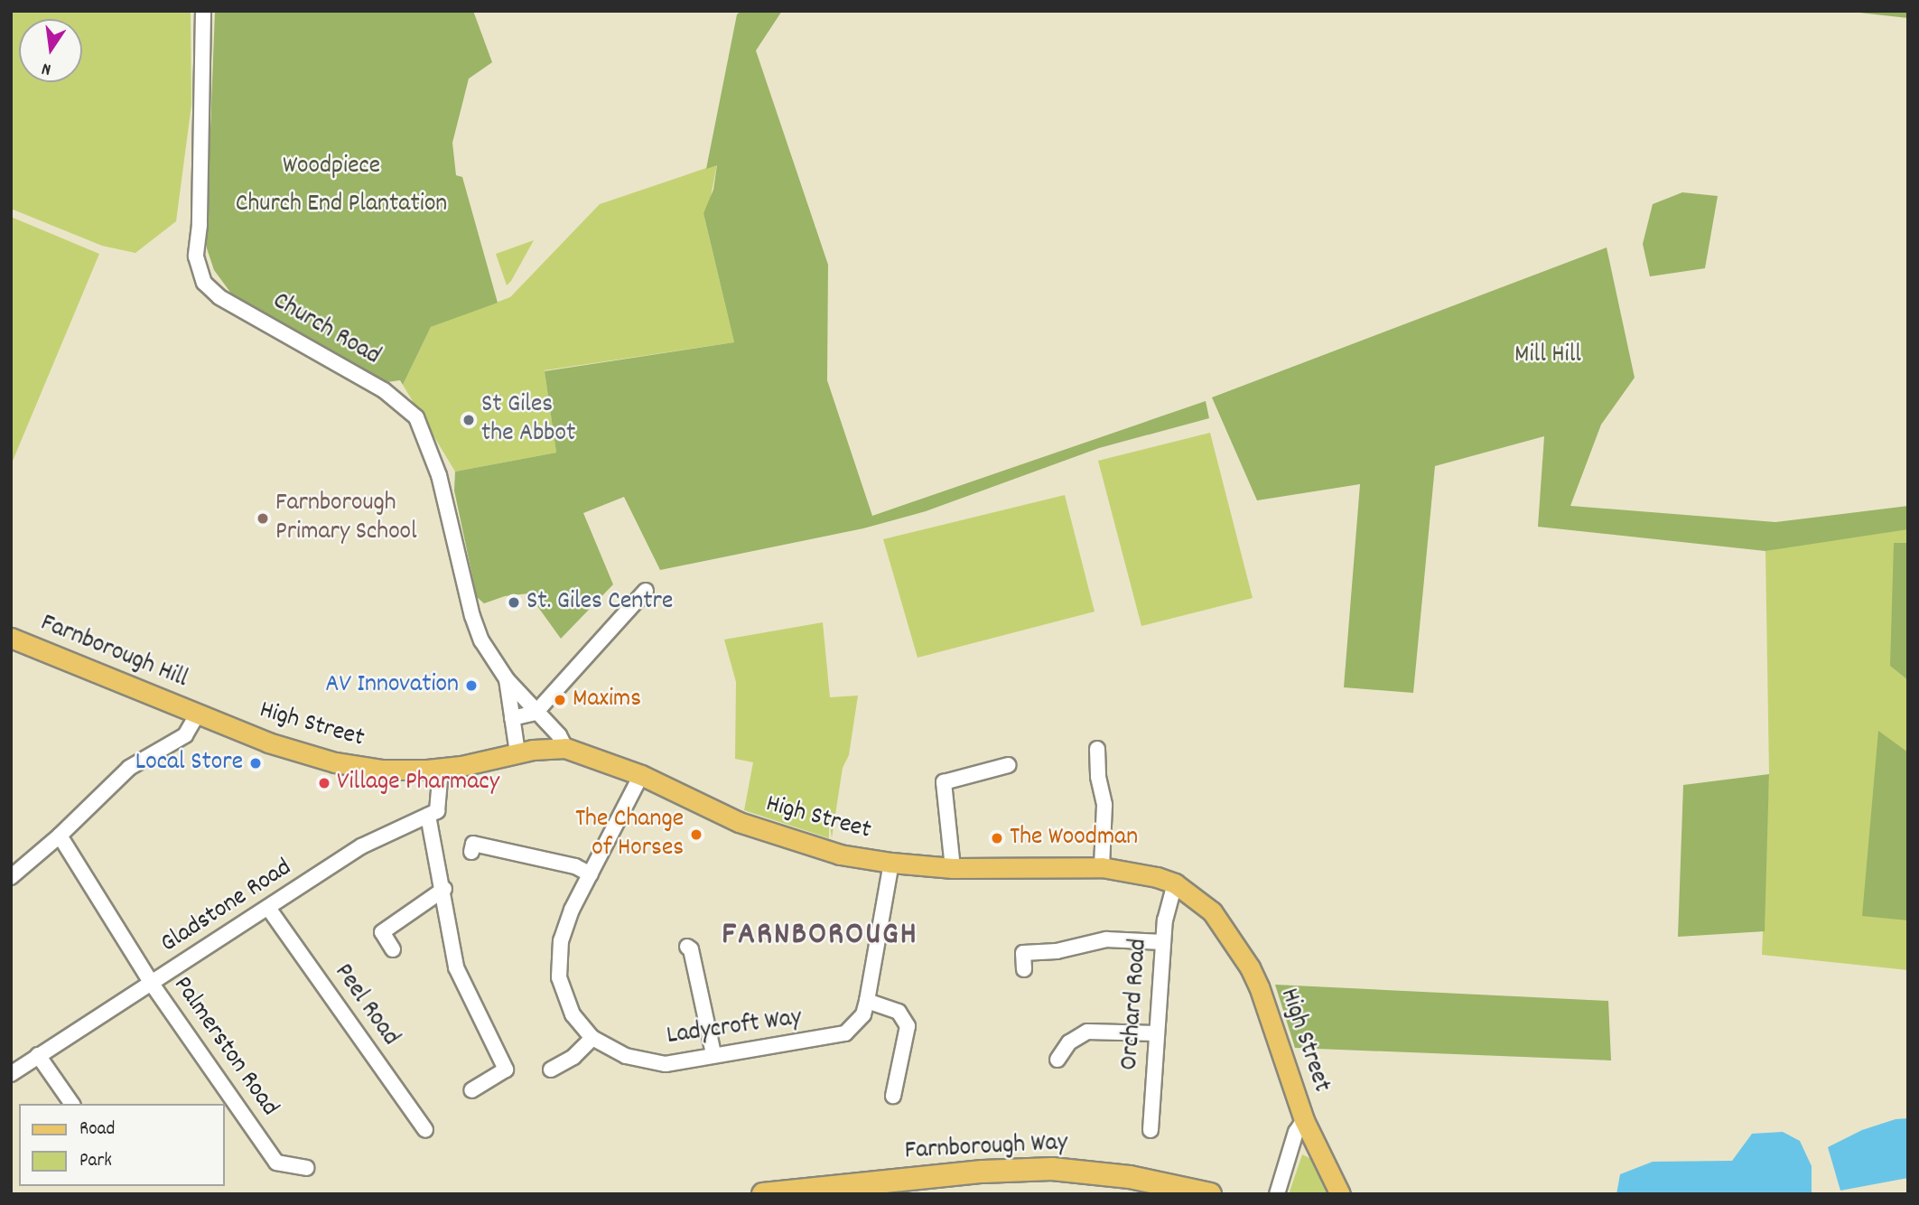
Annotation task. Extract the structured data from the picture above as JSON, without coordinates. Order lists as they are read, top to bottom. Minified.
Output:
{"streets":{"highway":["Farnborough Way"],"main road":["Farnborough Hill","High Street"],"street":["Church Road","Gladstone Road","Orchard Road","Peel Road","Ladycroft Way","Palmerston Road"]},"crossings":[["Church Road","High Street"],["Farnborough Hill","High Street"],["High Street","Orchard Road"],["High Street","Ladycroft Way"],["Gladstone Road","Peel Road"],["Gladstone Road","Palmerston Road"]],"districts":["FARNBOROUGH"],"parks":["Woodpiece","Church End Plantation","Mill Hill"],"places":["St Giles the Abbot","Farnborough Primary School","St. Giles Centre","AV Innovation","Maxims","Local Store","Village Pharmacy","The Change of Horses","The Woodman"],"legend":["Road","Park"],"north":"bottom"}
